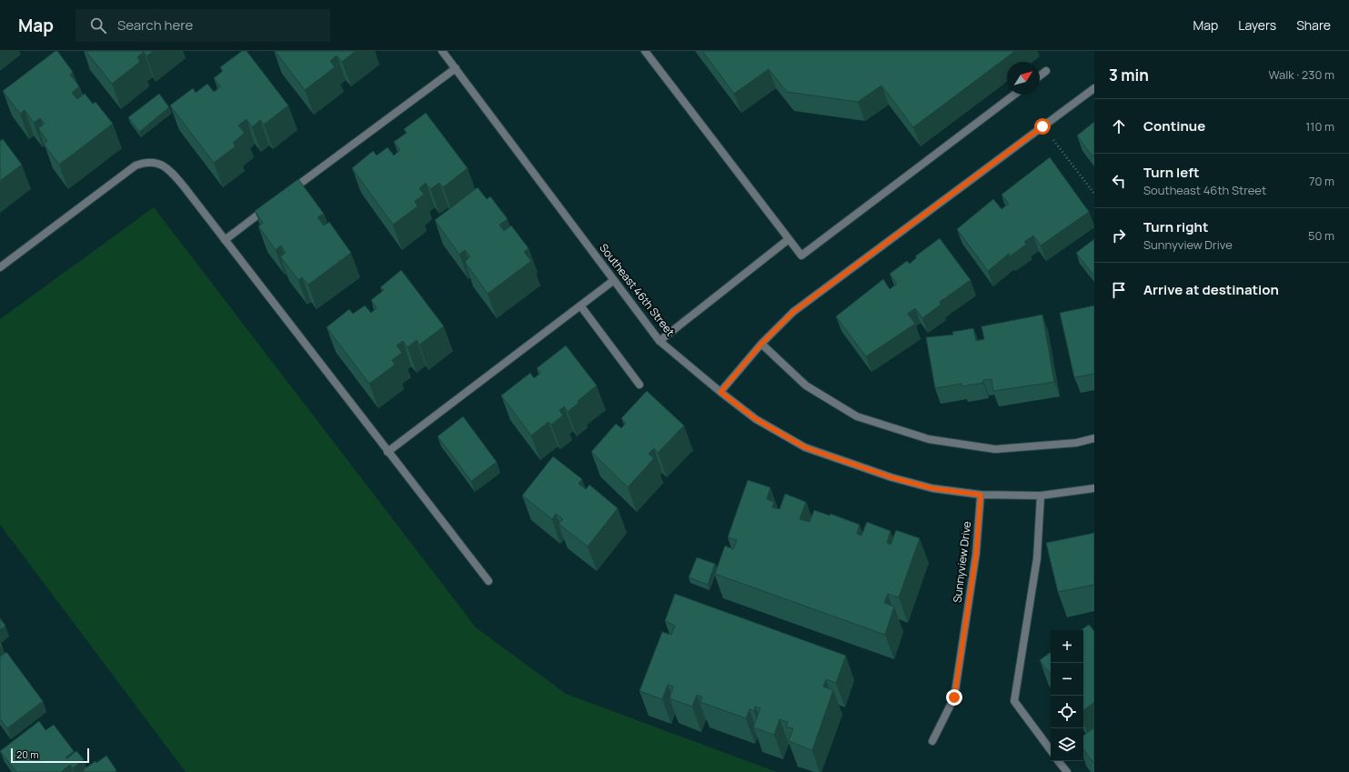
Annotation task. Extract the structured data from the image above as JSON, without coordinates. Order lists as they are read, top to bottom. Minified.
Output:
{"streets":{"street":["Southeast 46th Street","Sunnyview Drive"]},"crossings":[["Southeast 46th Street","Sunnyview Drive"]],"scale_bar":"20 m","north":"top right","page":{"header":"Map","search":"Search here","nav":["Map","Layers","Share"],"heading":["3 min","Walk · 230 m"],"list":[["Continue","110 m"],["Turn left","Southeast 46th Street","70 m"],["Turn right","Sunnyview Drive","50 m"],"Arrive at destination"],"map_buttons":["+","−"],"scale":"20 m"}}
